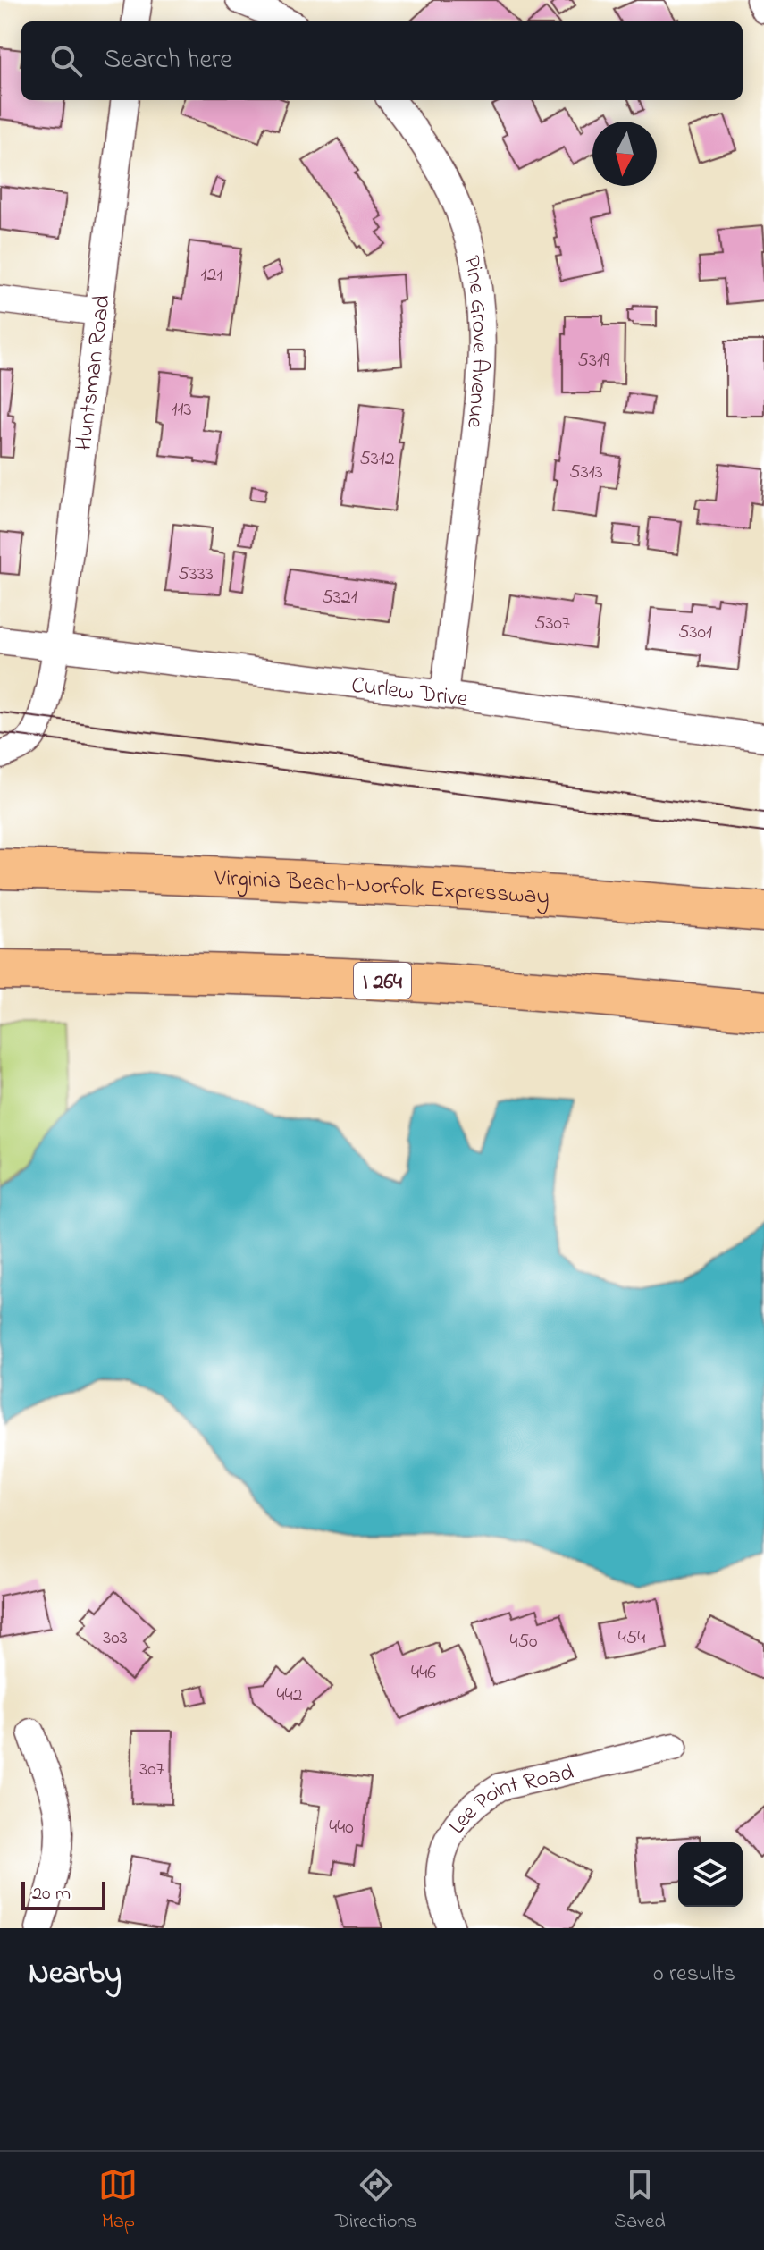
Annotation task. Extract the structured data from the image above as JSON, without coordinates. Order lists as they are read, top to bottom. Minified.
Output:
{"streets":{"highway":["Virginia Beach-Norfolk Expressway","I 264"],"street":["Pine Grove Avenue","Huntsman Road","Curlew Drive","Lee Point Road"]},"crossings":[["Pine Grove Avenue","Curlew Drive"],["Huntsman Road","Curlew Drive"]],"house_numbers":["121","5319","113","5312","5313","5333","5321","5307","5301","303","454","450","446","442","307","440"],"scale_bar":"20 m","north":"bottom","page":{"search":"Search here","scale":"20 m","heading":["Nearby","0 results"],"nav":["Map","Directions","Saved"]}}
